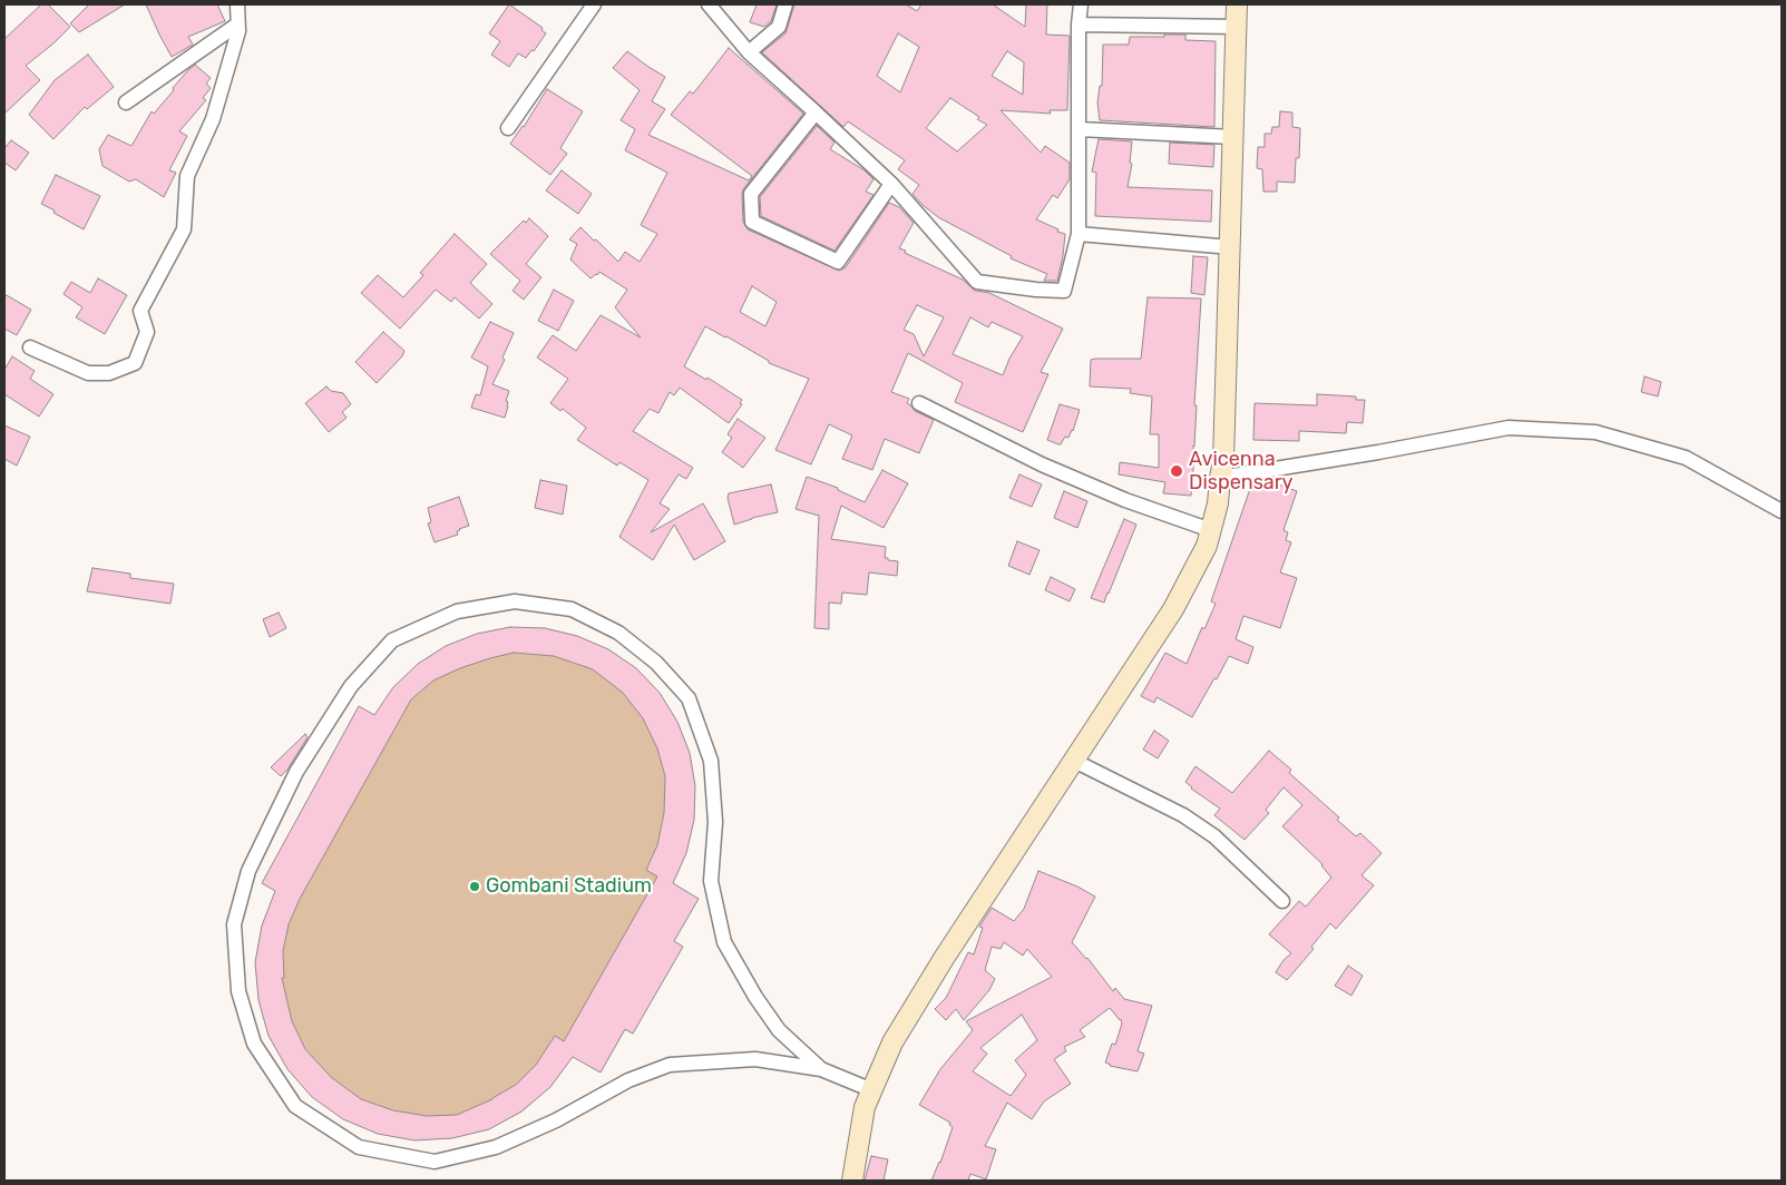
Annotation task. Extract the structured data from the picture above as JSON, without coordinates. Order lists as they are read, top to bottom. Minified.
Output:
{"places":["Avicenna Dispensary","Gombani Stadium"]}
